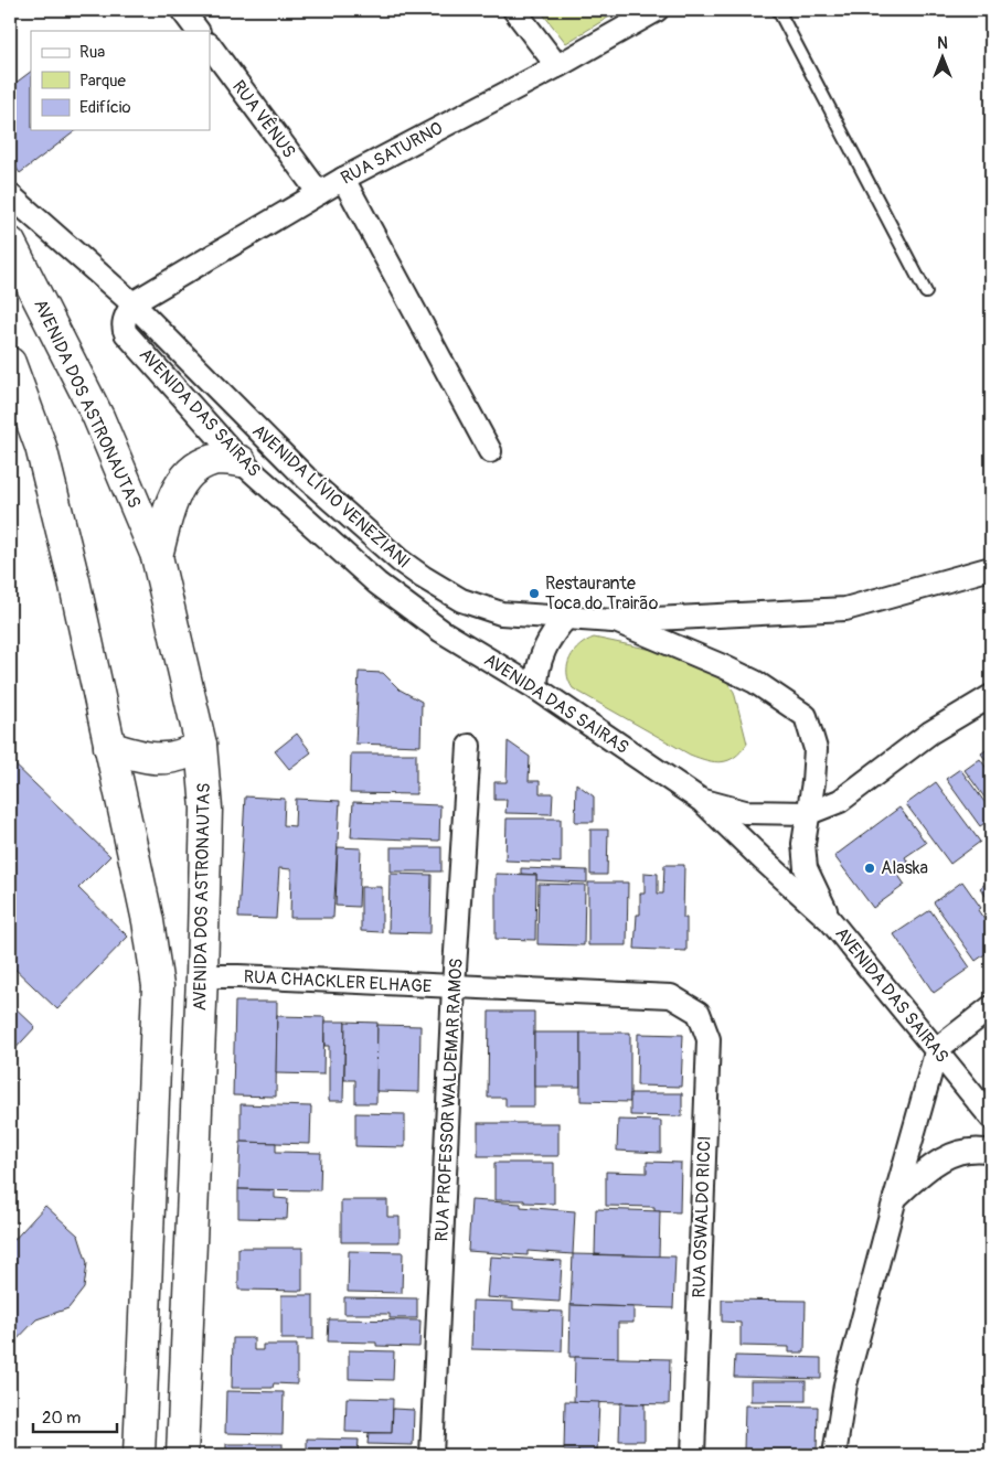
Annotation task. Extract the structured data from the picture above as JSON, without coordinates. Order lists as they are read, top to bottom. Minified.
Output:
{"streets":{"main road":["AVENIDA DOS ASTRONAUTAS"],"street":["RUA VÊNUS","RUA SATURNO","AVENIDA DAS SAIRAS","AVENIDA LÍVIO VENEZIANI","RUA CHACKLER ELHAGE","RUA PROFESSOR WALDEMAR RAMOS","RUA OSWALDO RICCI"]},"crossings":[["RUA VÊNUS","RUA SATURNO"],["RUA SATURNO","AVENIDA DAS SAIRAS"],["RUA SATURNO","AVENIDA LÍVIO VENEZIANI"],["AVENIDA DOS ASTRONAUTAS","RUA CHACKLER ELHAGE"],["AVENIDA DAS SAIRAS","AVENIDA LÍVIO VENEZIANI"],["RUA CHACKLER ELHAGE","RUA PROFESSOR WALDEMAR RAMOS"],["RUA CHACKLER ELHAGE","RUA OSWALDO RICCI"]],"places":["Restaurante Toca do Trairão","Alaska"],"legend":["Rua","Parque","Edifício"],"scale_bar":"20 m","north":"top"}
